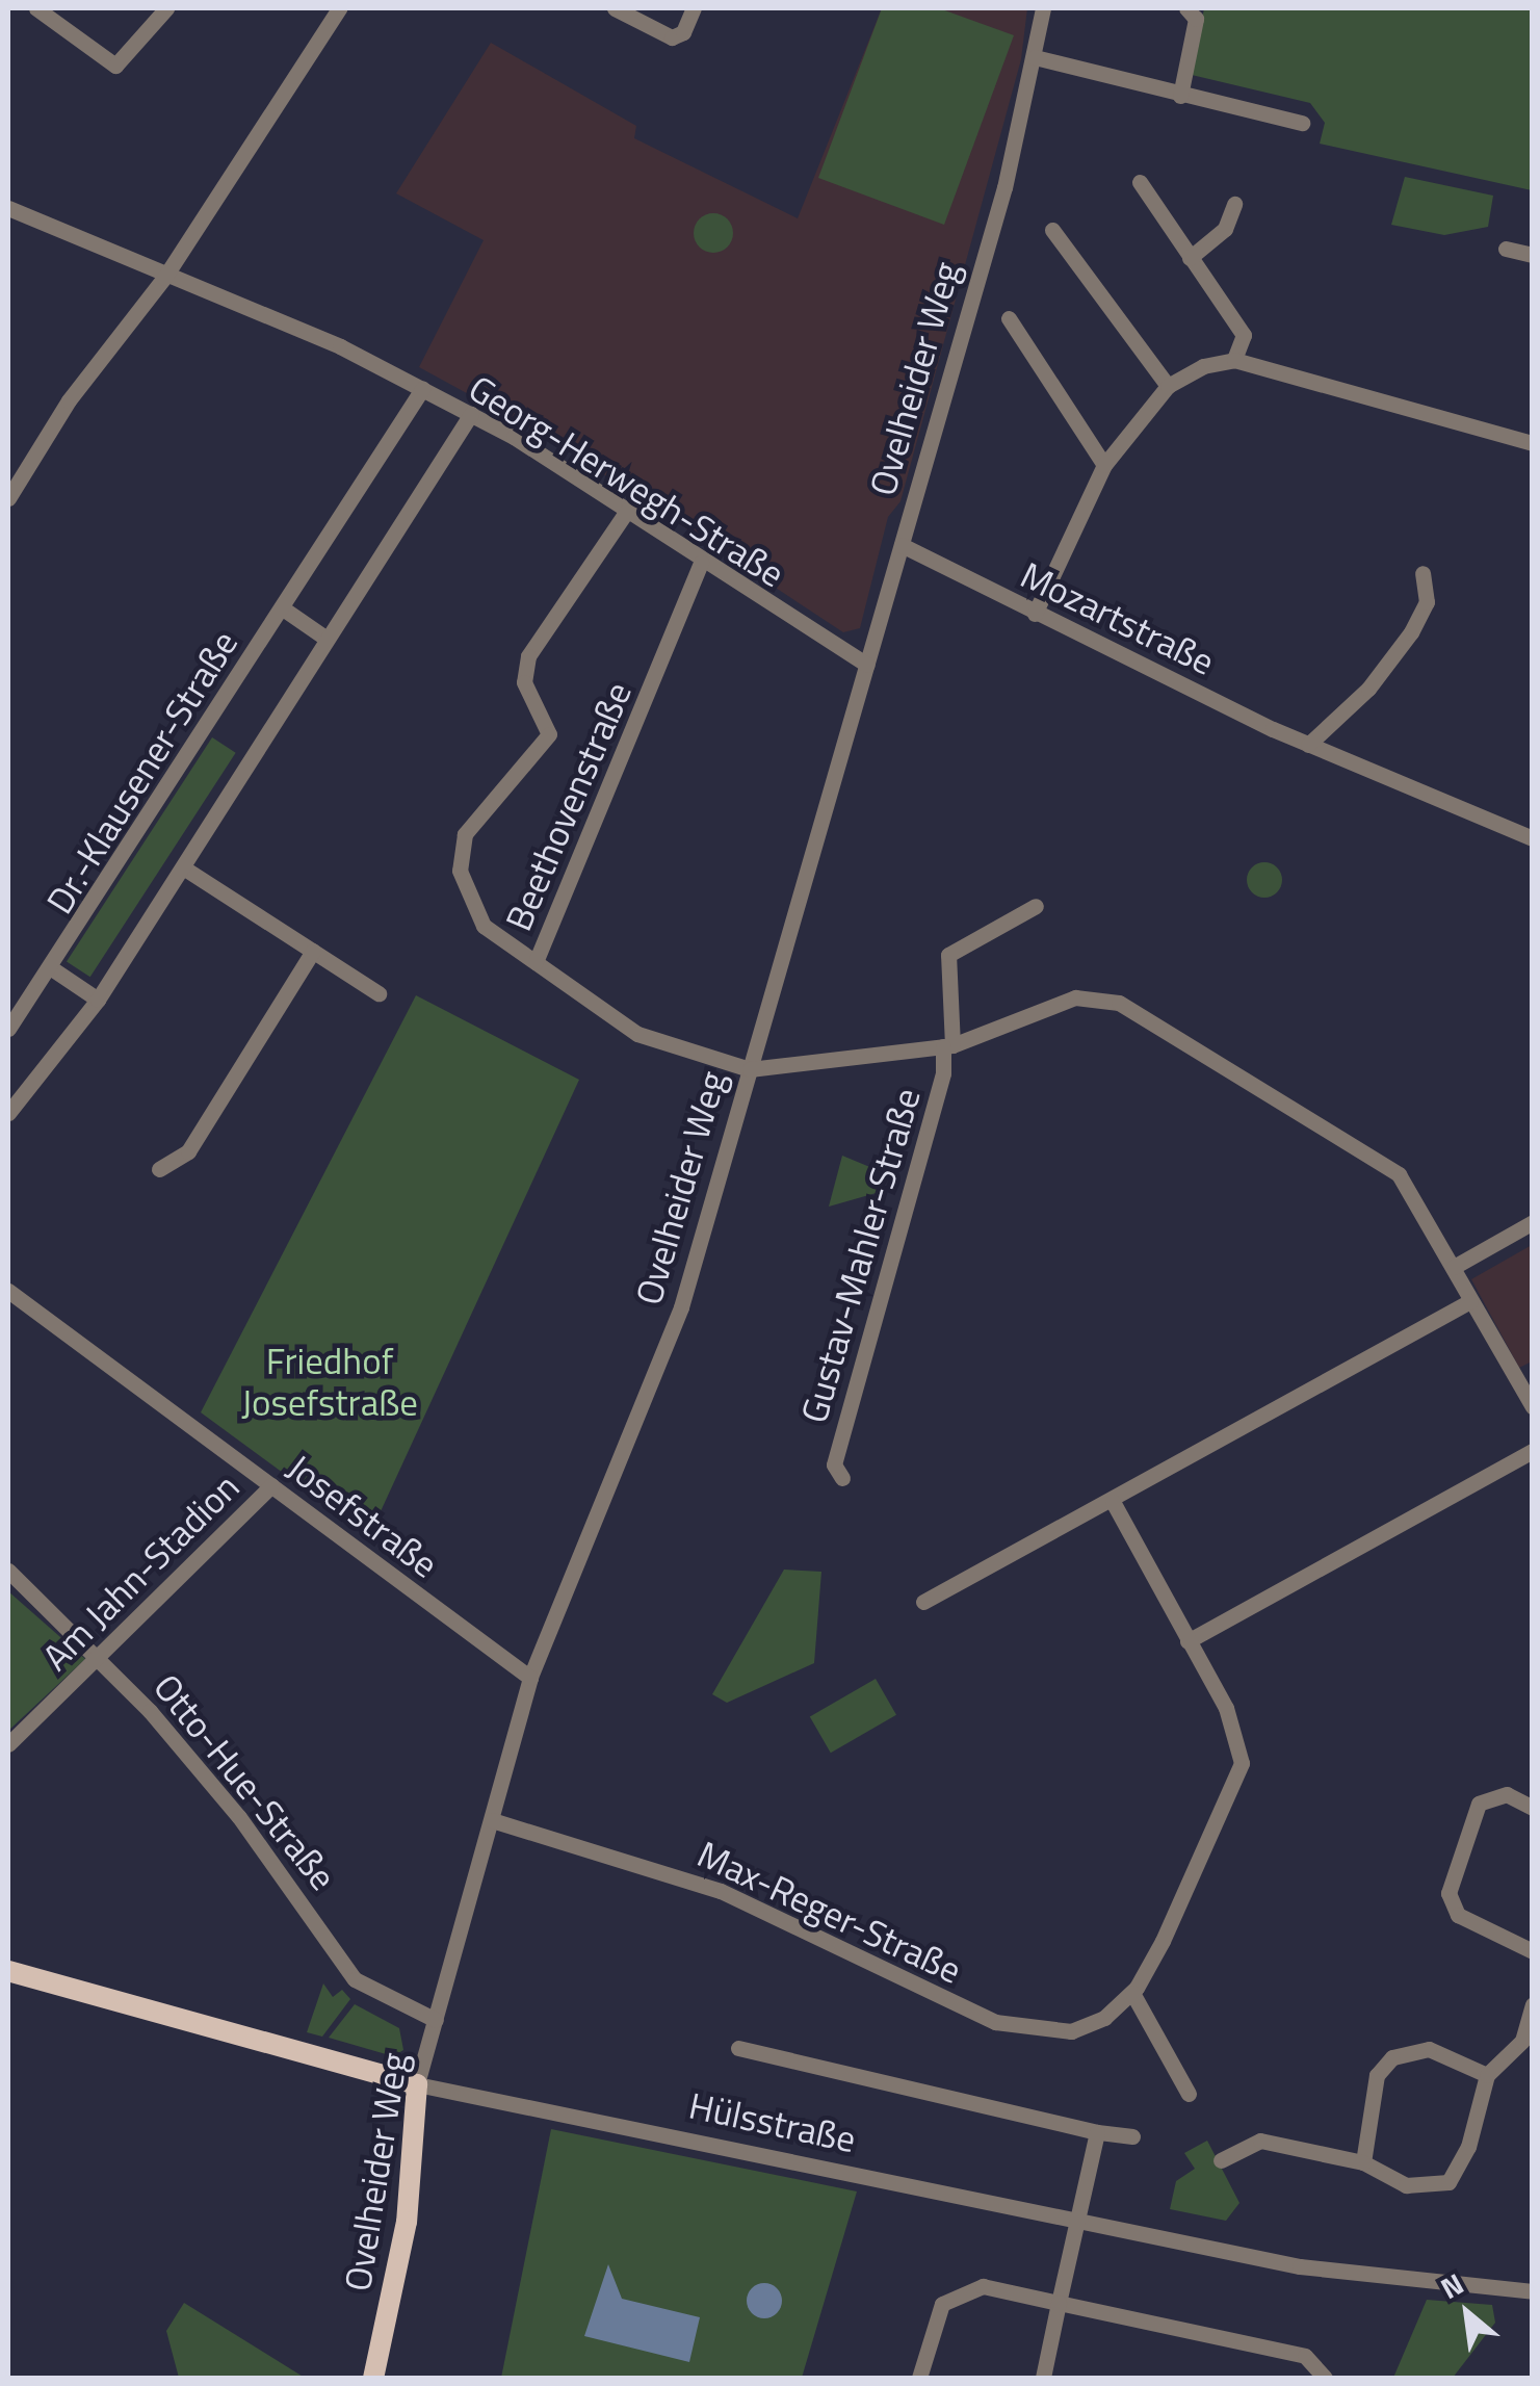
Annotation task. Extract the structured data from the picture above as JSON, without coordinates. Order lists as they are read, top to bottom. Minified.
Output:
{"streets":{"main road":["Ovelheider Weg","Hülsstraße"],"street":["Georg-Herwegh-Straße","Mozartstraße","Dr.-Klausener-Straße","Beethovenstraße","Gustav-Mahler-Straße","Josefstraße","Am Jahn-Stadion","Otto-Hue-Straße","Max-Reger-Straße"]},"crossings":[["Ovelheider Weg","Georg-Herwegh-Straße"],["Ovelheider Weg","Mozartstraße"],["Ovelheider Weg","Beethovenstraße"],["Ovelheider Weg","Josefstraße"],["Ovelheider Weg","Otto-Hue-Straße"],["Ovelheider Weg","Max-Reger-Straße"],["Ovelheider Weg","Hülsstraße"],["Georg-Herwegh-Straße","Dr.-Klausener-Straße"],["Georg-Herwegh-Straße","Beethovenstraße"],["Josefstraße","Am Jahn-Stadion"],["Am Jahn-Stadion","Otto-Hue-Straße"]],"parks":["Friedhof Josefstraße"],"north":"top left"}
